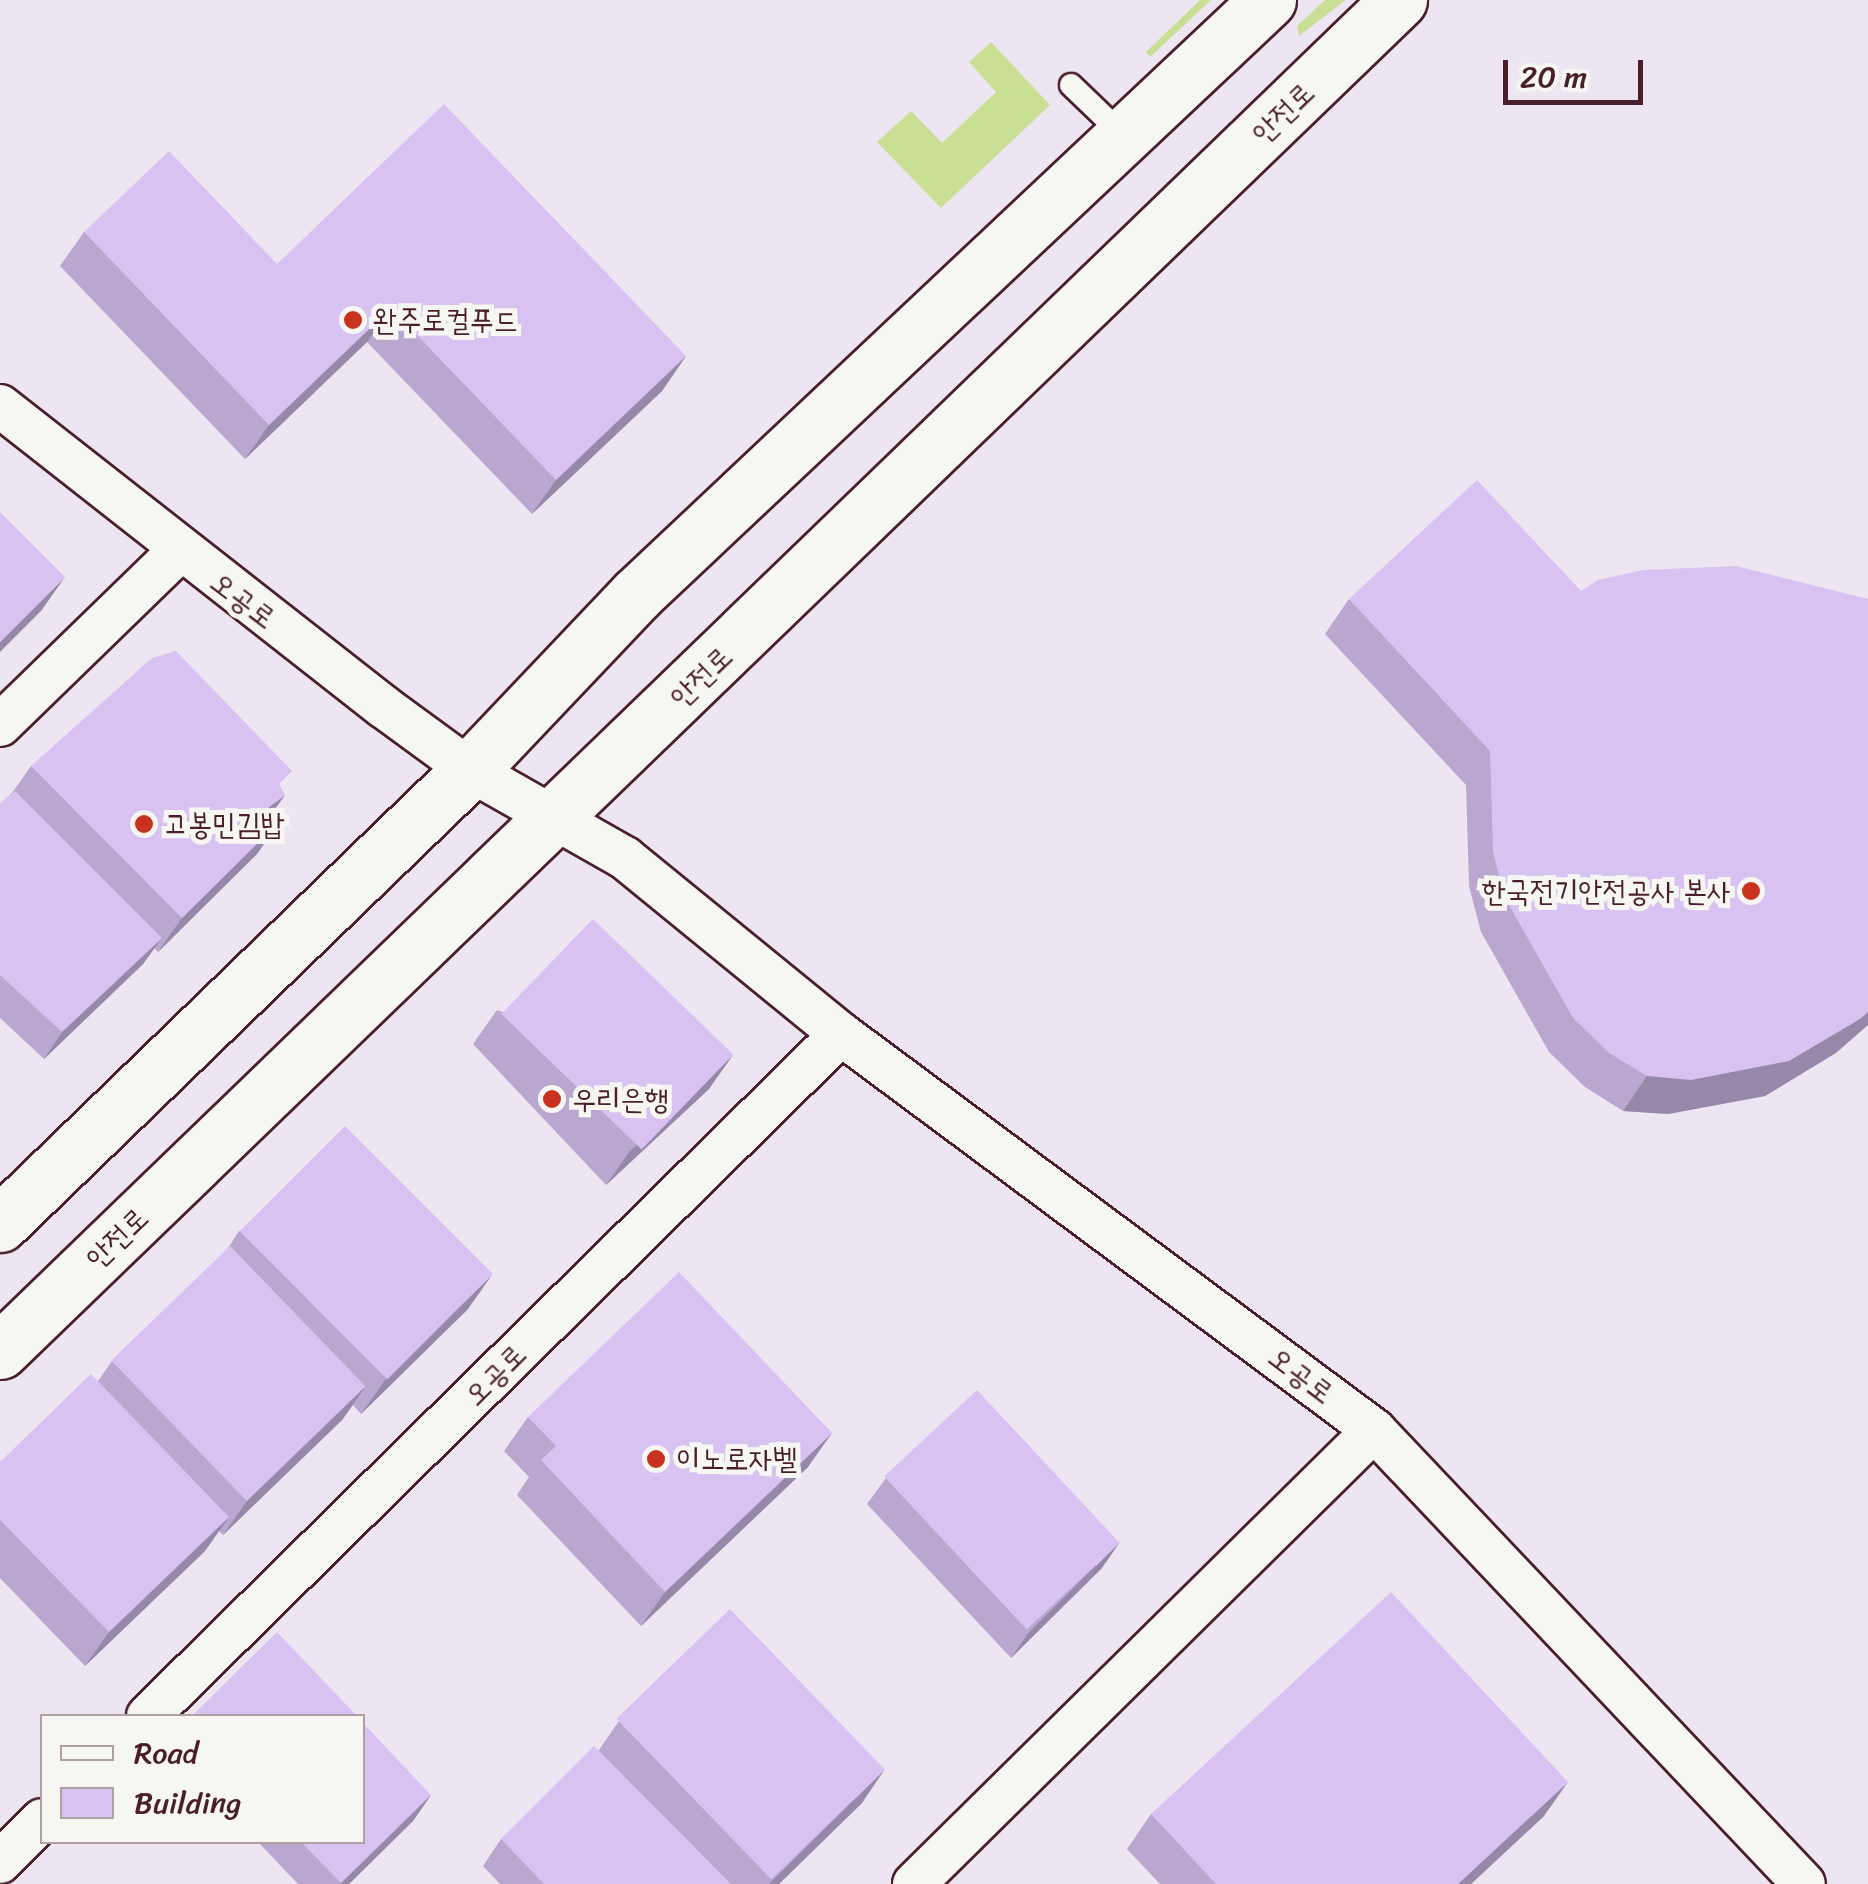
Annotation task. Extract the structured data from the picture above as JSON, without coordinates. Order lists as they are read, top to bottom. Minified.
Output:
{"streets":{"street":["안전로","오공로"]},"crossings":[["안전로","오공로"]],"places":["완주로컬푸드","고봉민김밥","한국전기안전공사 본사","우리은행","이노로자벨"],"legend":["Road","Building"],"scale_bar":"20 m"}
